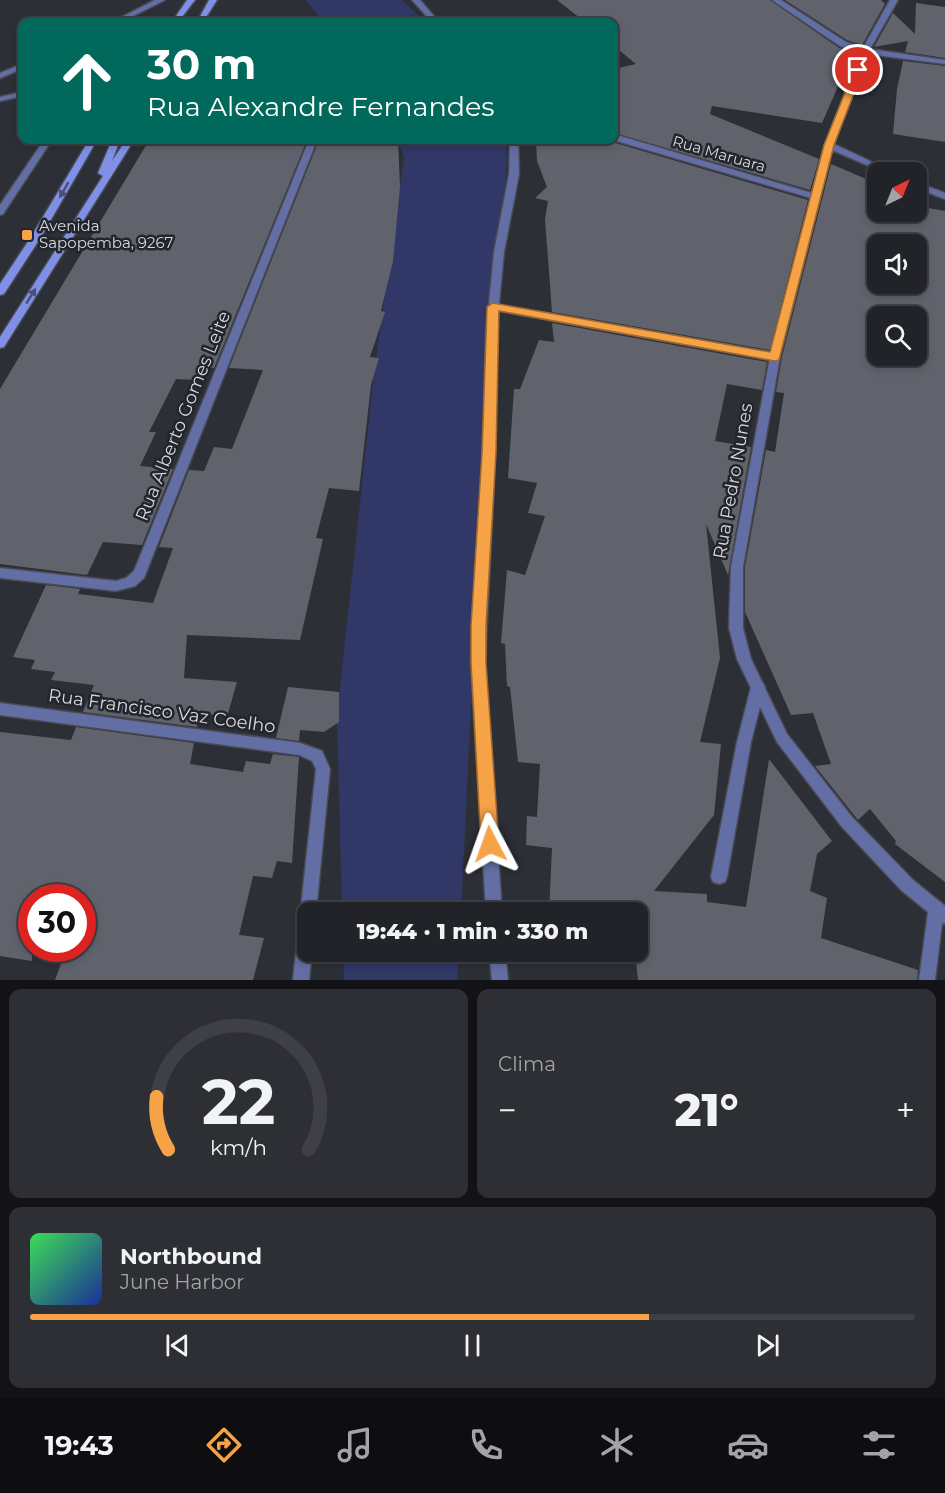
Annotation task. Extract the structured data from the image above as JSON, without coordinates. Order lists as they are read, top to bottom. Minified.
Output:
{"streets":{"street":["Rua Maruara","Rua Alberto Gomes Leite","Rua Pedro Nunes","Rua Francisco Vaz Coelho"]},"crossings":[["Rua Maruara","Rua Pedro Nunes"]],"places":{"transit":["Avenida Sapopemba, 9267"]},"north":"top right","page":{"turn":["30 m","Rua Alexandre Fernandes"],"limit":"30","trip":"19:44 · 1 min · 330 m","tile":"Clima","heat":["−","21°","+"],"song":["Northbound","June Harbor"],"tabs":"19:43","gauge":["22","km/h"]}}
